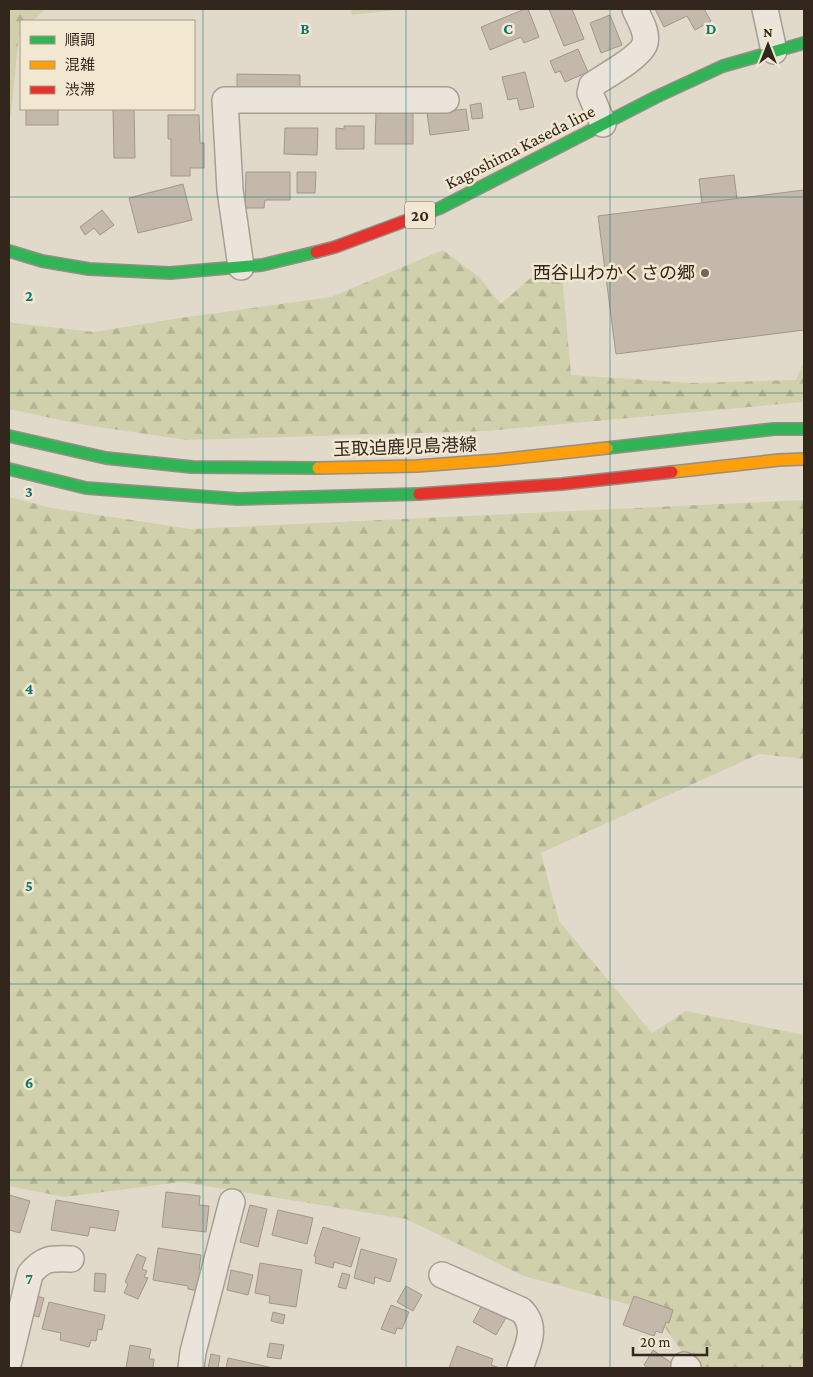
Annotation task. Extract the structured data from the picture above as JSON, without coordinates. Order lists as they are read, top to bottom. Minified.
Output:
{"streets":{"main road":["Kagoshima Kaseda line","20","玉取迫鹿児島港線"]},"places":["西谷山わかくさの郷"],"legend":["順調","混雑","渋滞"],"scale_bar":"20 m","north":"top","grid":{"columns":["B","C","D"],"rows":["2","3","4","5","6","7"]}}
